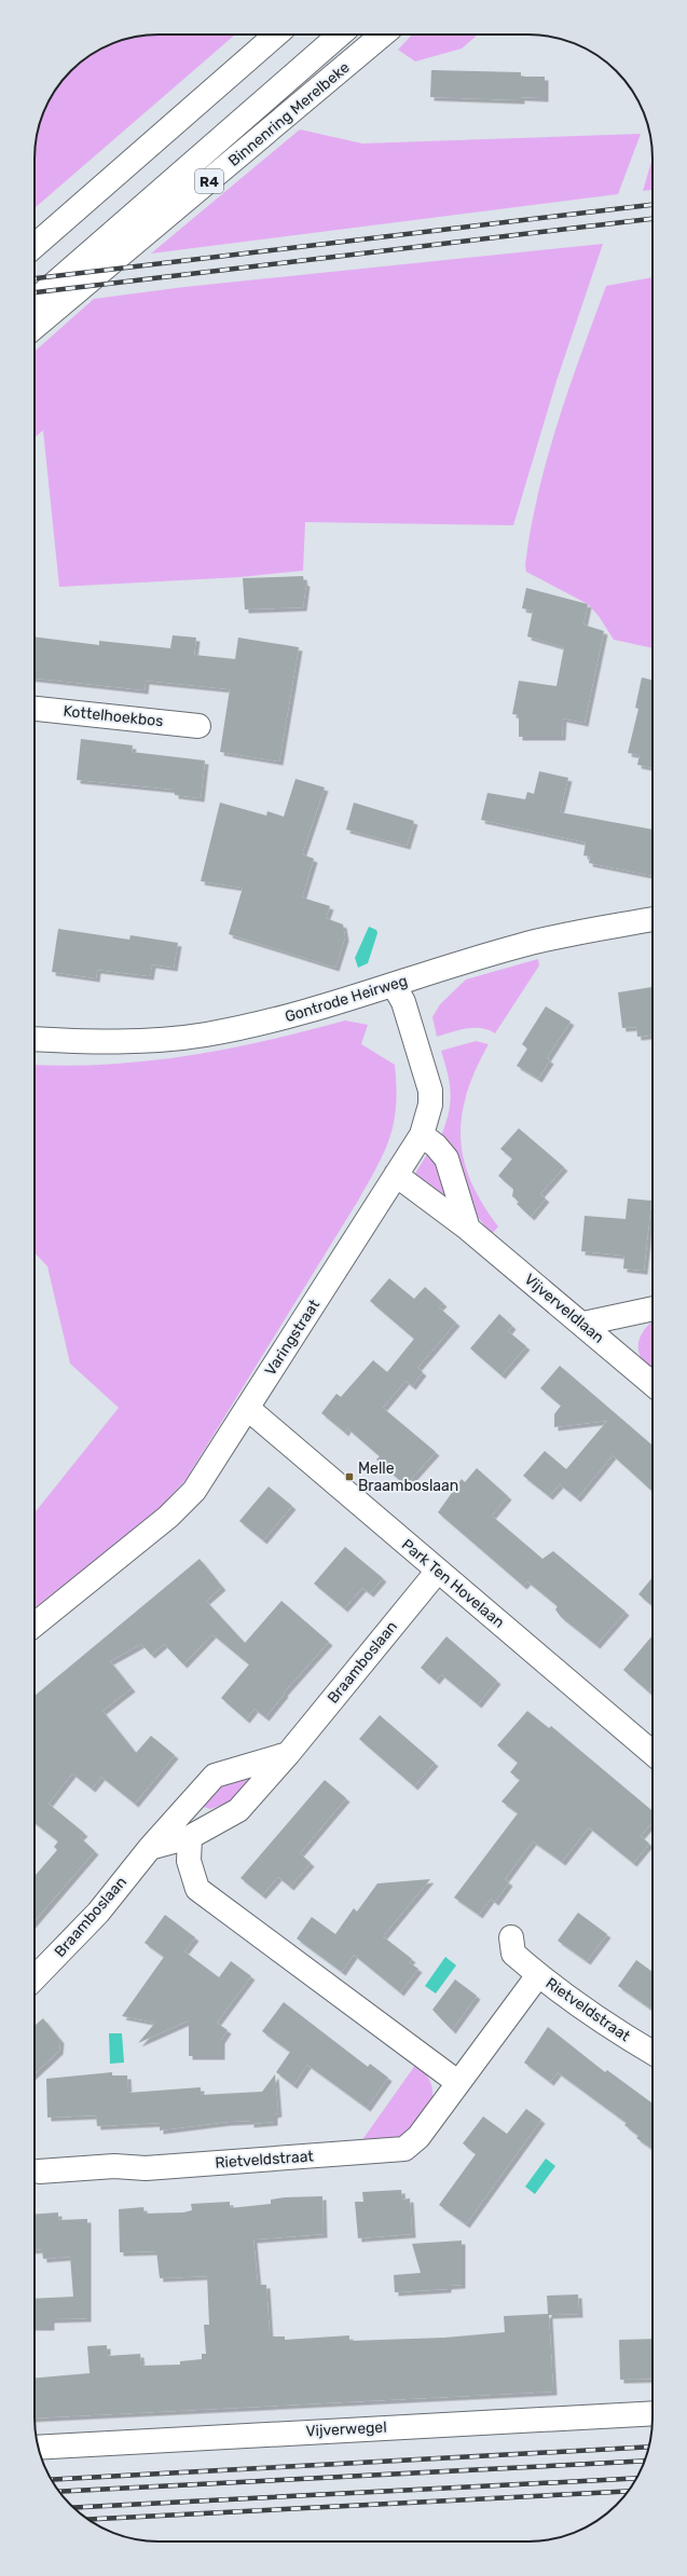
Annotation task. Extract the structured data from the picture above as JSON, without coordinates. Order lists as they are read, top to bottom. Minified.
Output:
{"streets":{"main road":["Binnenring Merelbeke","R4","Kottelhoekbos","Gontrode Heirweg","Vijverveldlaan","Varingstraat","Park Ten Hovelaan","Braamboslaan","Rietveldstraat","Vijverwegel"]},"crossings":[["Gontrode Heirweg","Varingstraat"],["Vijverveldlaan","Varingstraat"],["Varingstraat","Park Ten Hovelaan"],["Park Ten Hovelaan","Braamboslaan"]],"places":{"transit":["Melle Braamboslaan"]}}
